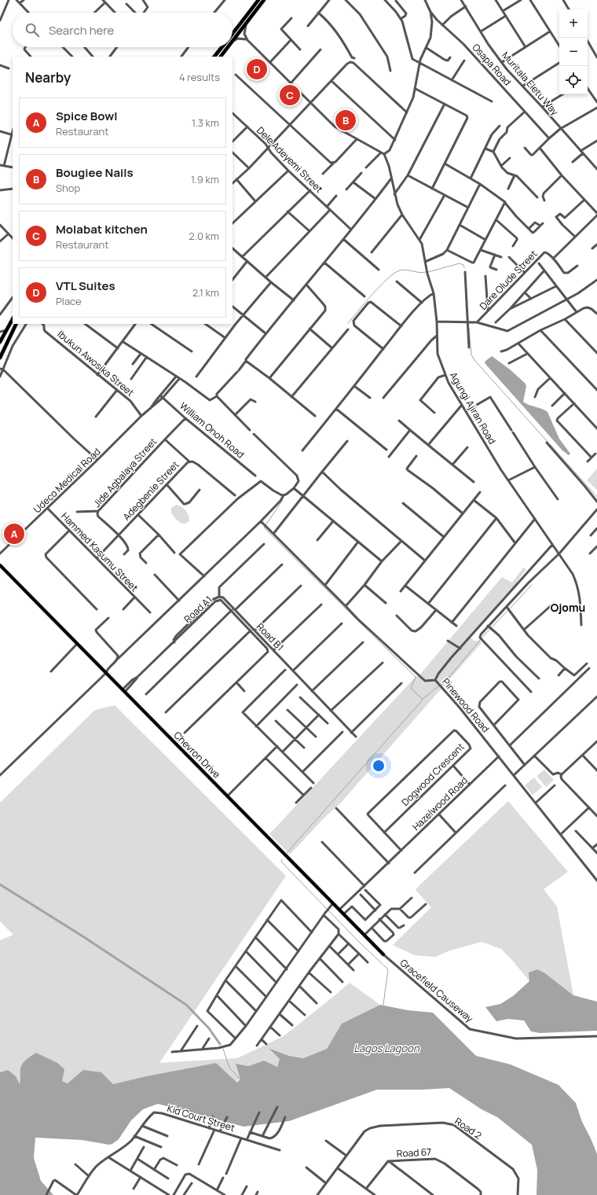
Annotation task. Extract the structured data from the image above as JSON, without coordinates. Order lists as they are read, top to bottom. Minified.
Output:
{"streets":{"main road":["Chevron Drive"],"street":["Osapa Road","Muritala Eletu Way","Dele Adeyemi Street","Dare Olude Street","Ibukun Awosika Street","Agungi Ajiran Road","William Onoh Road","Jide Agbalaya Street","Udeco Medical Road","Adegbenle Street","Hammed Kasumu Street","Road A1","Road B1","Pinewood Road","Dogwood Crescent","Hazelwood Road","Gracefield Causeway","Kid Court Street","Road 2","Road 67"]},"crossings":[["Ibukun Awosika Street","Udeco Medical Road"],["Agungi Ajiran Road","Pinewood Road"],["William Onoh Road","Jide Agbalaya Street"],["Jide Agbalaya Street","Adegbenle Street"],["Udeco Medical Road","Hammed Kasumu Street"],["Adegbenle Street","Hammed Kasumu Street"],["Road A1","Chevron Drive"],["Pinewood Road","Hazelwood Road"],["Chevron Drive","Hazelwood Road"],["Chevron Drive","Gracefield Causeway"]],"districts":["Ojomu"],"water":["Lagos Lagoon"],"page":{"map_buttons":["+","−"],"search":"Search here","heading":["Nearby","4 results"],"pins":["D","C","B","A"],"list":[{"mark":"A","name":"Spice Bowl","note":"Restaurant","value":"1.3 km"},{"mark":"B","name":"Bougiee Nails","note":"Shop","value":"1.9 km"},{"mark":"C","name":"Molabat kitchen","note":"Restaurant","value":"2.0 km"},{"mark":"D","name":"VTL Suites","note":"Place","value":"2.1 km"}]}}
